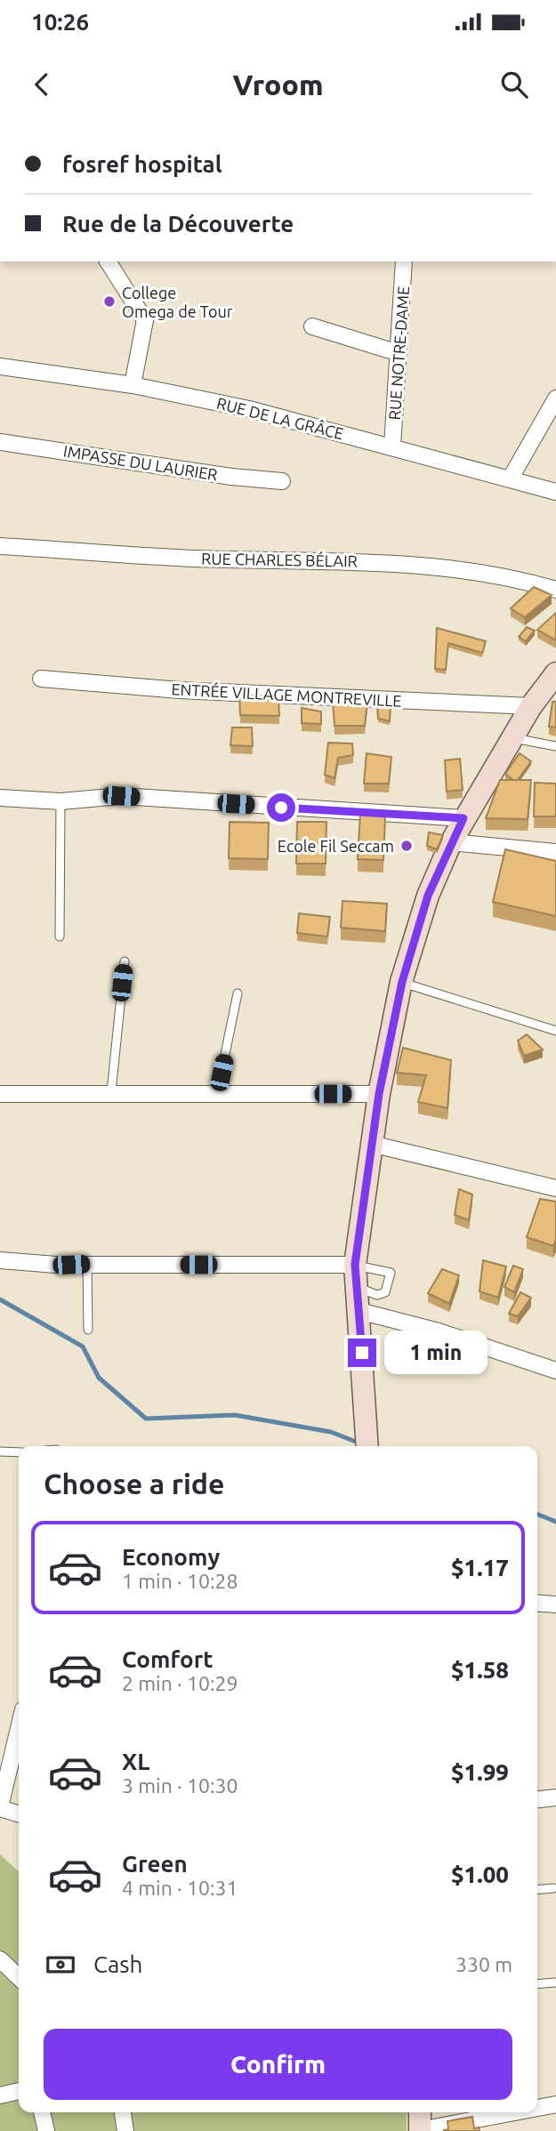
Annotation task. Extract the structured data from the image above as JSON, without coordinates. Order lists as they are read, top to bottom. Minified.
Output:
{"streets":{"street":["RUE NOTRE-DAME","RUE DE LA GRÂCE","IMPASSE DU LAURIER","RUE CHARLES BÉLAIR","ENTRÉE VILLAGE MONTREVILLE"]},"crossings":[["RUE NOTRE-DAME","RUE DE LA GRÂCE"]],"places":["College Omega de Tour","Ecole Fil Seccam"],"page":{"status":"10:26","header":"Vroom","banner":["fosref hospital","Rue de la Découverte"],"bubble":"1 min","heading":"Choose a ride","list":[{"name":"Economy","note":"1 min · 10:28","value":"$1.17"},{"name":"Comfort","note":"2 min · 10:29","value":"$1.58"},{"name":"XL","note":"3 min · 10:30","value":"$1.99"},{"name":"Green","note":"4 min · 10:31","value":"$1.00"}],"pay":["Cash","330 m"],"buttons":"Confirm"}}
